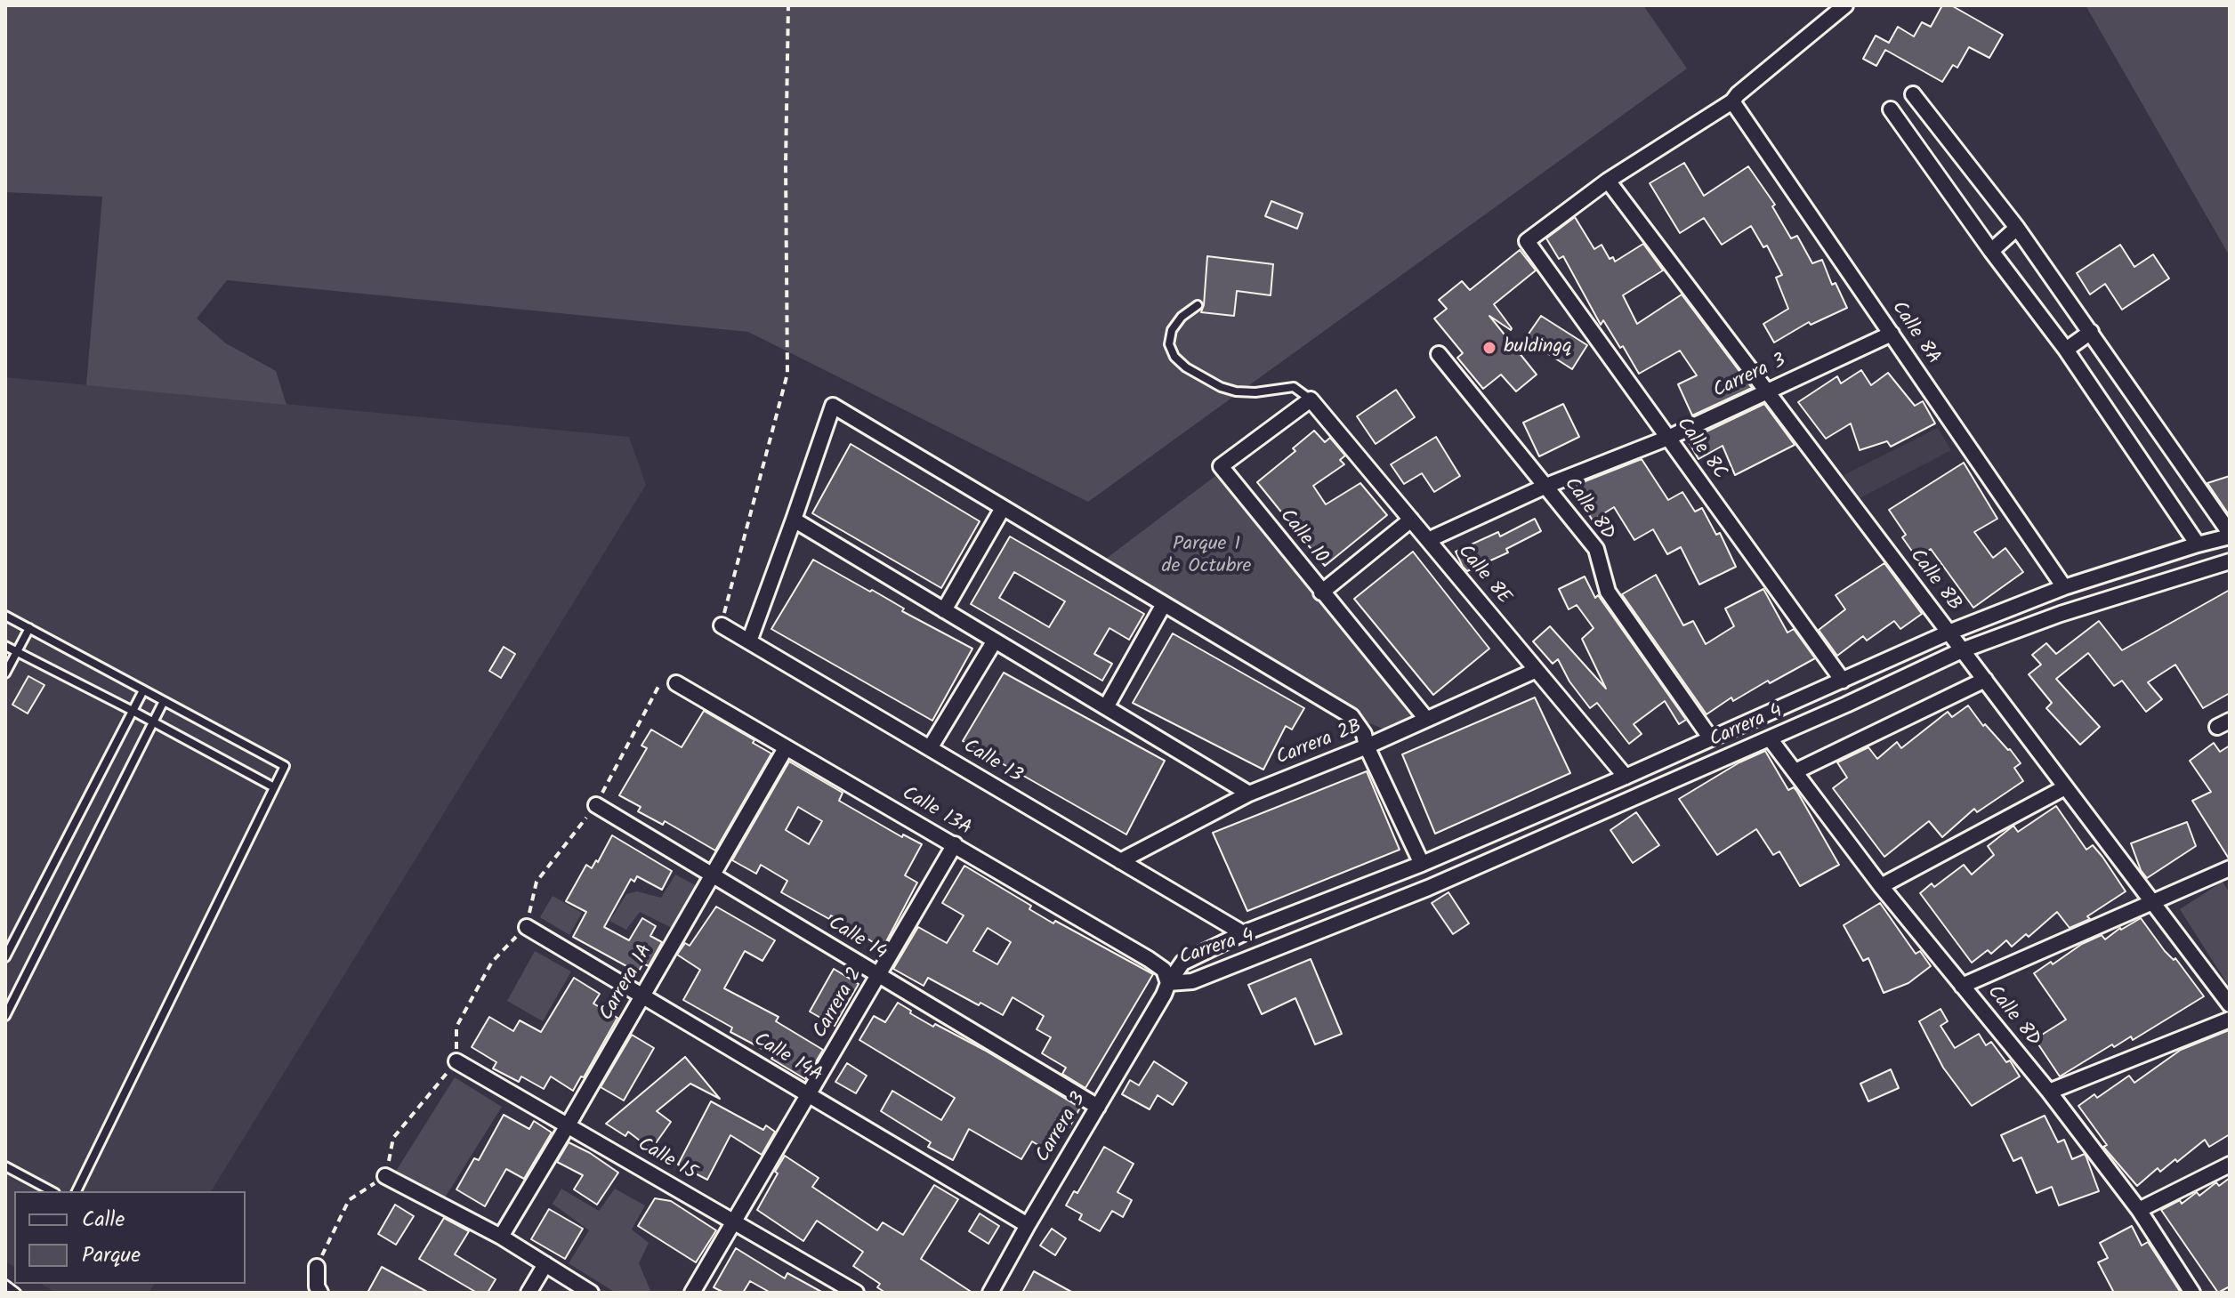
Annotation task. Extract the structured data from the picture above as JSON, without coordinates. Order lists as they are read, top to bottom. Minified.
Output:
{"streets":{"street":["Calle 8A","Carrera 3","Calle 8C","Calle 8D","Calle 10","Calle 8E","Calle 8B","Carrera 4","Carrera 2B","Calle 13","Calle 13A","Calle 14","Carrera 1A","Carrera 2","Calle 14A","Calle 15"]},"crossings":[["Calle 8A","Carrera 3"],["Calle 8A","Carrera 4"],["Carrera 3","Calle 8C"],["Carrera 3","Calle 8D"],["Carrera 3","Calle 8E"],["Carrera 3","Calle 8B"],["Carrera 3","Carrera 4"],["Carrera 3","Calle 13A"],["Carrera 3","Calle 14"],["Carrera 3","Calle 14A"],["Calle 8C","Calle 8B"],["Calle 8C","Carrera 4"],["Calle 8D","Carrera 4"],["Calle 10","Calle 8E"],["Calle 10","Carrera 2B"],["Calle 8E","Carrera 4"],["Calle 8E","Carrera 2B"],["Calle 8B","Carrera 4"],["Carrera 4","Calle 13"],["Carrera 4","Calle 13A"],["Carrera 2B","Calle 13"],["Calle 13A","Carrera 1A"],["Calle 13A","Carrera 2"],["Calle 14","Carrera 1A"],["Calle 14","Carrera 2"],["Carrera 1A","Calle 14A"],["Carrera 1A","Calle 15"],["Carrera 2","Calle 14A"],["Carrera 2","Calle 15"]],"parks":["Parque 1 de Octubre"],"places":["buldingq"],"legend":["Calle","Parque"]}
